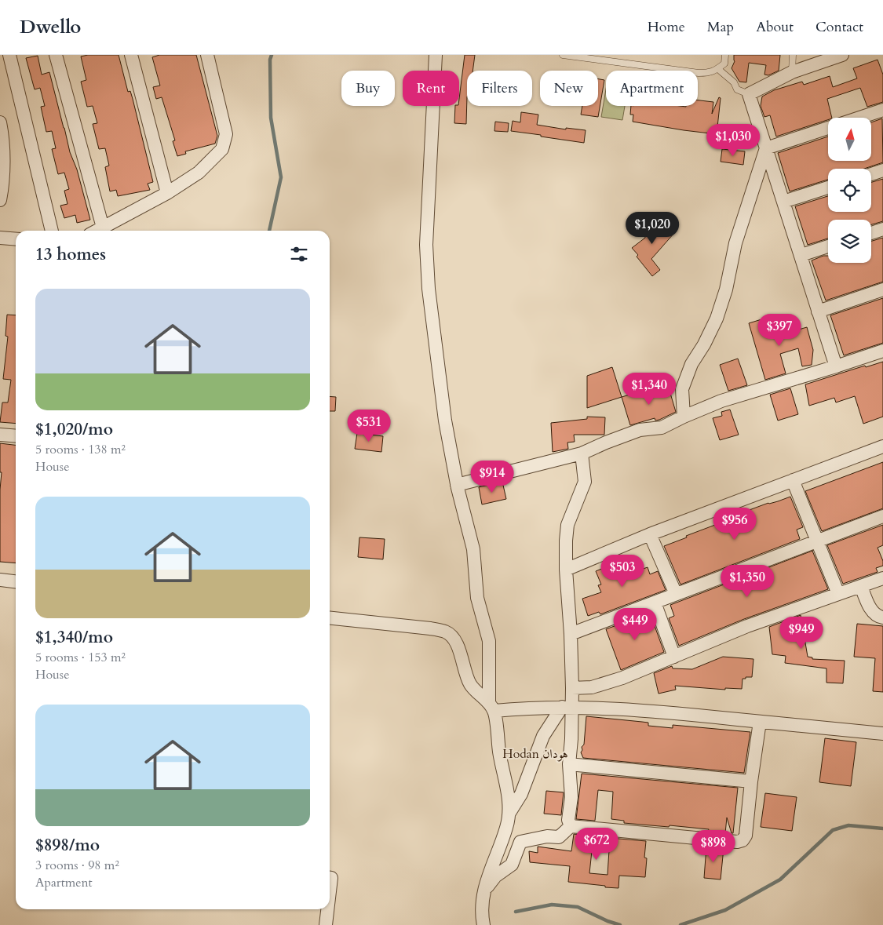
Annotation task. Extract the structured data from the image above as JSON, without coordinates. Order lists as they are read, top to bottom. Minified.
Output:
{"districts":["Hodan هودان"],"north":"top","page":{"header":"Dwello","nav":["Home","Map","About","Contact"],"chip":["Buy","Rent","Filters","New","Apartment"],"price":["$1,030","$1,020","$397","$1,340","$531","$914","$956","$503","$1,350","$449","$949","$672","$898"],"heading":"13 homes","list":[{"name":"$1,020/mo","note":"5 rooms · 138 m² · House"},{"name":"$1,340/mo","note":"5 rooms · 153 m² · House"},{"name":"$898/mo","note":"3 rooms · 98 m² · Apartment"}]}}
